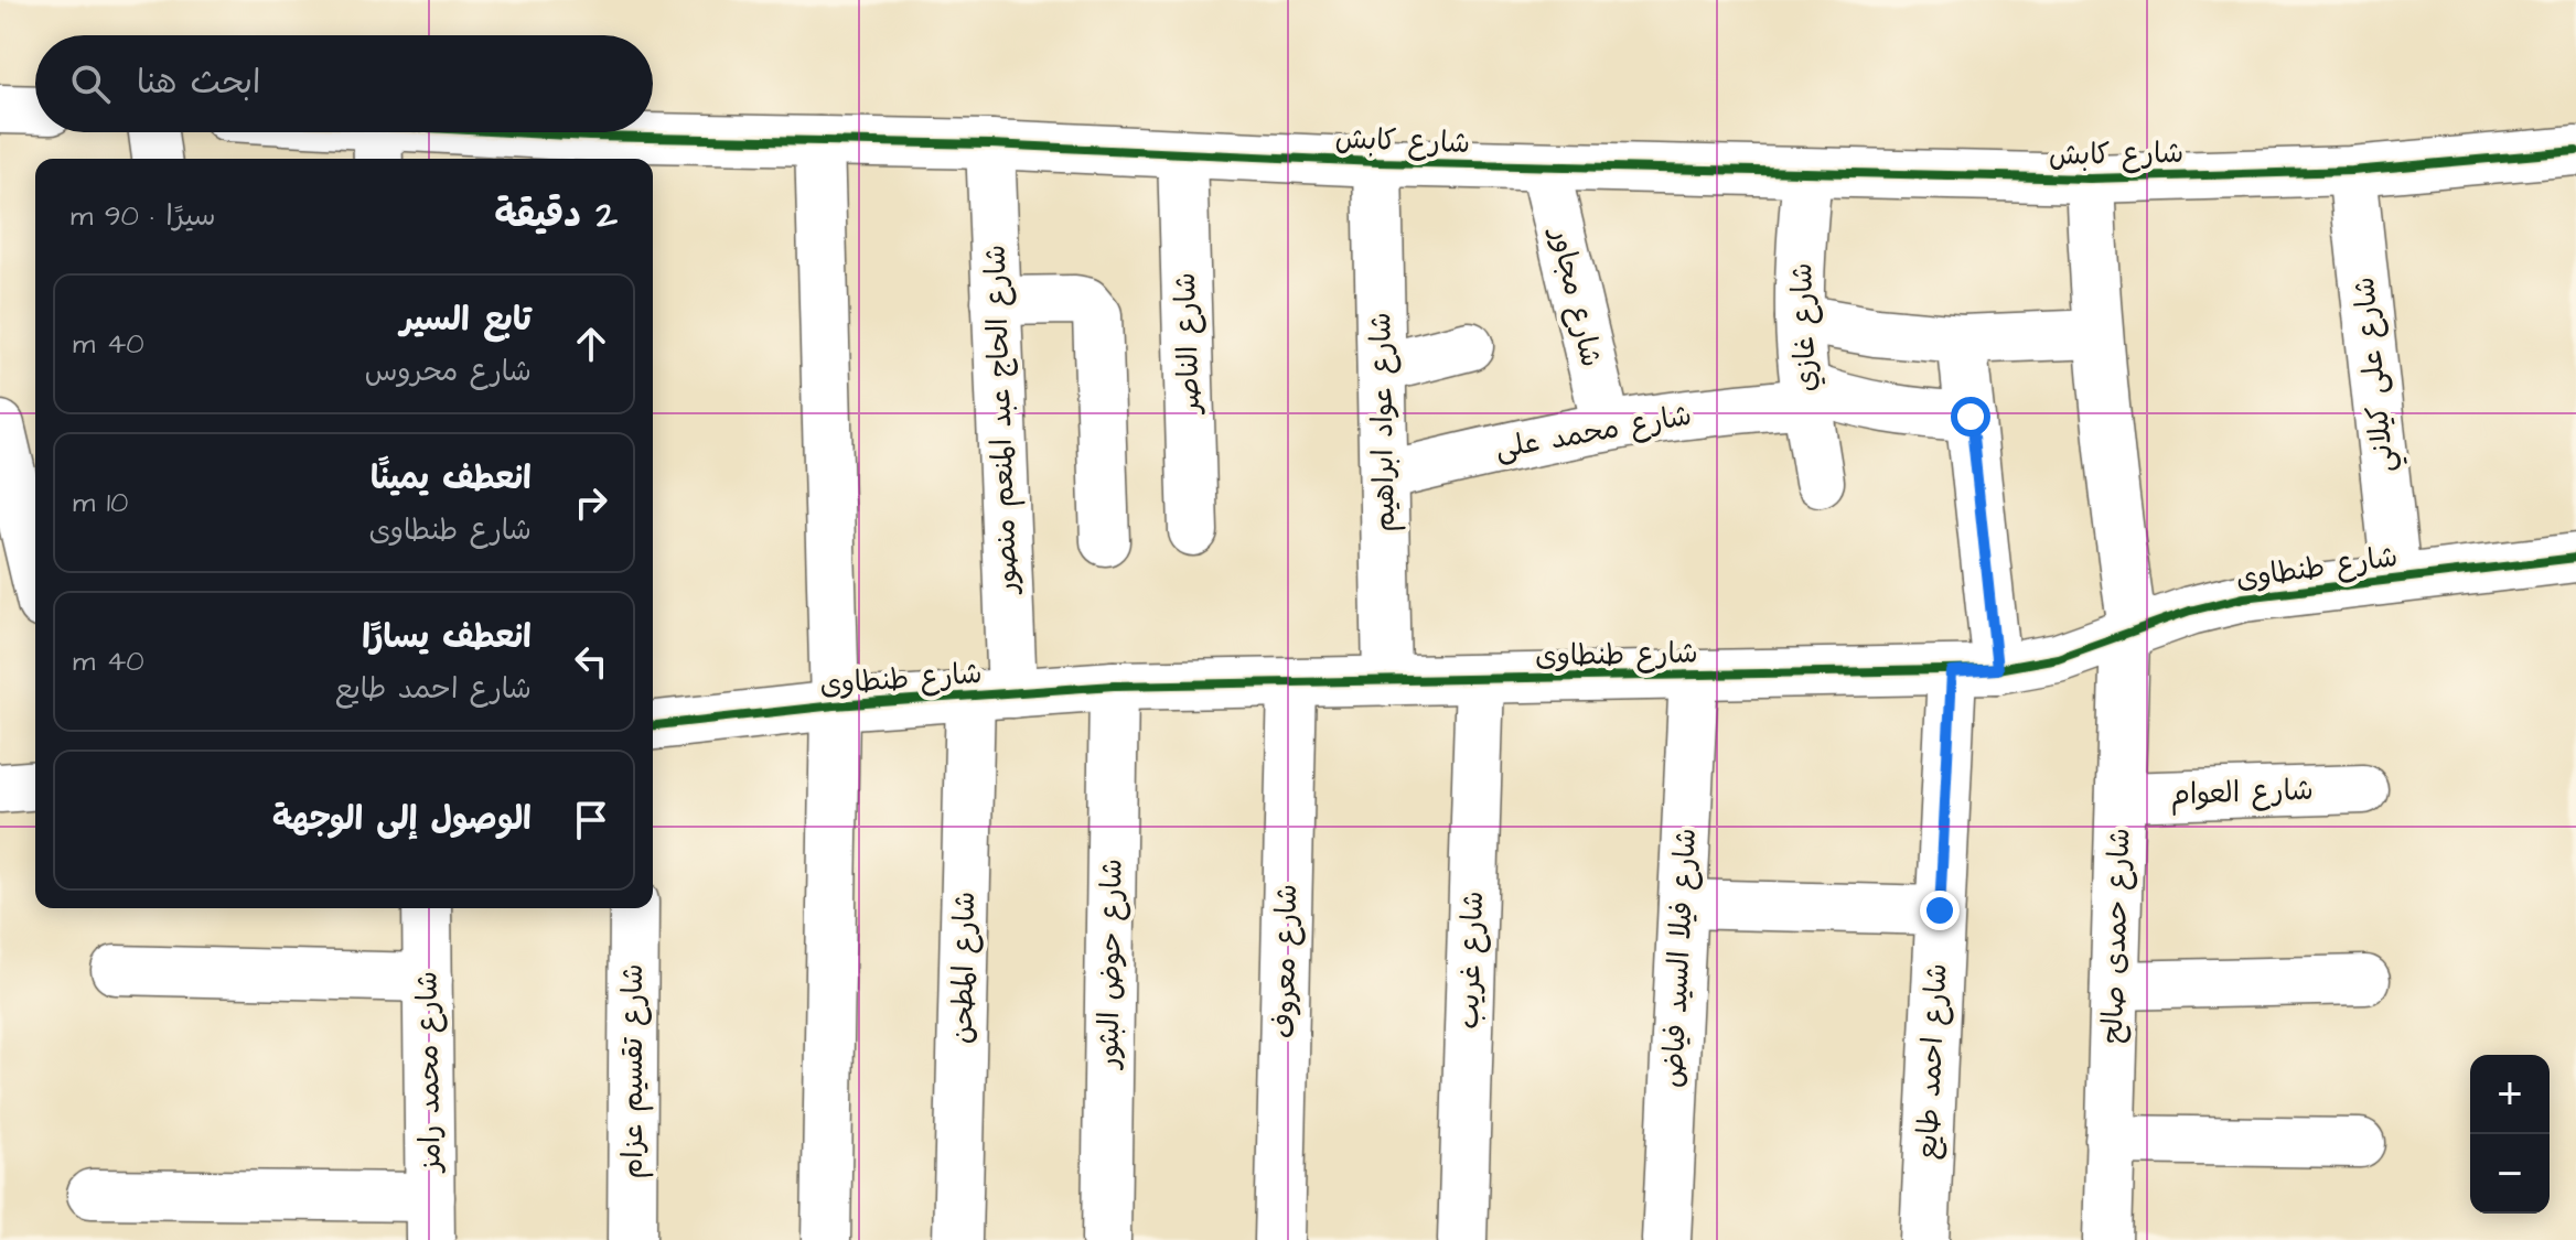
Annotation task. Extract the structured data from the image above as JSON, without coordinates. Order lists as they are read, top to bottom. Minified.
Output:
{"streets":{"street":["شارع كابش","شارع مجاور","شارع غازي","شارع الناصر","شارع على كيلاني","شارع الحاج عبد المنعم منصور","شارع عواد ابراهيم","شارع محمد على","شارع طنطاوى","شارع العوام","شارع حمدى صالح","شارع فيلا السيد فياض","شارع غريب","شارع معروف","شارع حوض البثور","شارع المطحن","شارع احمد طايع","شارع محمد رامز","شارع تقسيم عزام"]},"crossings":[["شارع كابش","شارع مجاور"],["شارع كابش","شارع غازي"],["شارع كابش","شارع الناصر"],["شارع كابش","شارع على كيلاني"],["شارع كابش","شارع الحاج عبد المنعم منصور"],["شارع كابش","شارع عواد ابراهيم"],["شارع كابش","شارع حمدى صالح"],["شارع مجاور","شارع محمد على"],["شارع غازي","شارع محمد على"],["شارع على كيلاني","شارع طنطاوى"],["شارع الحاج عبد المنعم منصور","شارع طنطاوى"],["شارع الحاج عبد المنعم منصور","شارع المطحن"],["شارع عواد ابراهيم","شارع محمد على"],["شارع عواد ابراهيم","شارع طنطاوى"],["شارع طنطاوى","شارع حمدى صالح"],["شارع طنطاوى","شارع فيلا السيد فياض"],["شارع طنطاوى","شارع غريب"],["شارع طنطاوى","شارع معروف"],["شارع طنطاوى","شارع حوض البثور"],["شارع طنطاوى","شارع المطحن"],["شارع طنطاوى","شارع احمد طايع"],["شارع العوام","شارع حمدى صالح"]],"page":{"search":"ابحث هنا","heading":["2 دقيقة","سيرًا · 90 m"],"list":[["تابع السير","شارع محروس","40 m"],["انعطف يمينًا","شارع طنطاوى","10 m"],["انعطف يسارًا","شارع احمد طايع","40 m"],"الوصول إلى الوجهة"],"map_buttons":["+","−"]}}
